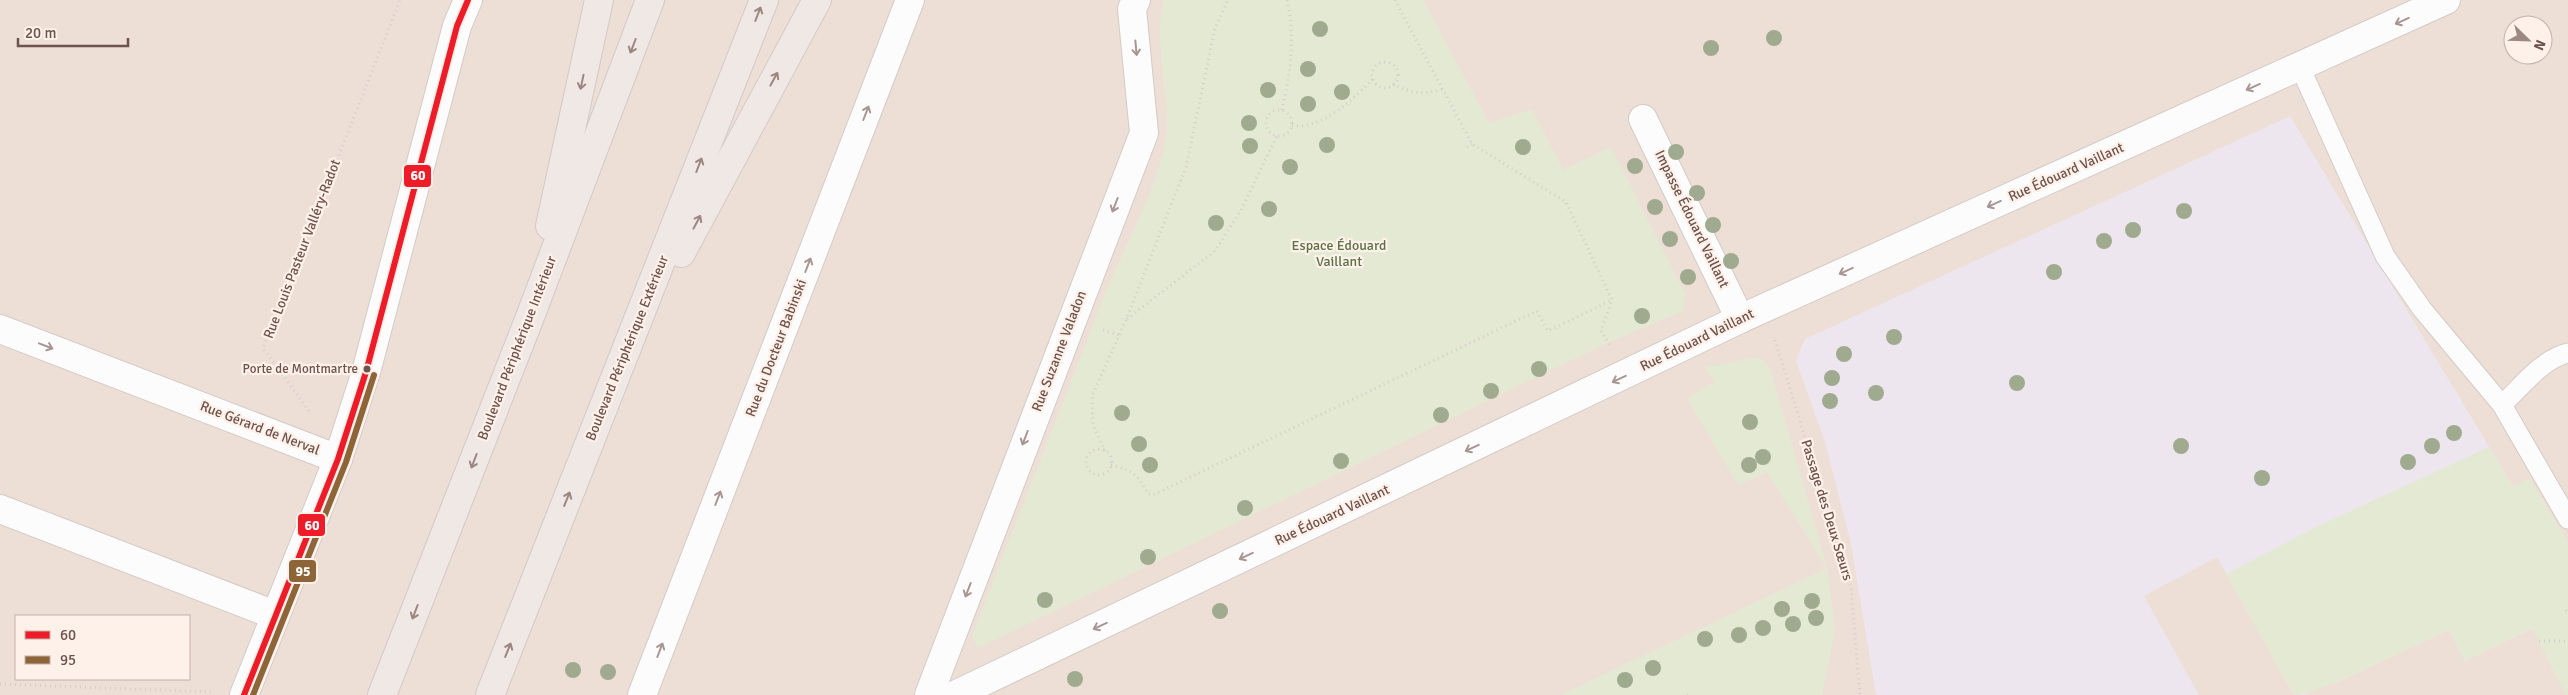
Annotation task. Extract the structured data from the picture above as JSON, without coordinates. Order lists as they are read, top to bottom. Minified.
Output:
{"streets":{"highway":["Boulevard Périphérique Intérieur","Boulevard Périphérique Extérieur"],"street":["Rue Édouard Vaillant","Impasse Édouard Vaillant","Rue du Docteur Babinski","Rue Suzanne Valadon","Rue Gérard de Nerval"],"path":["Rue Louis Pasteur Valléry-Radot","Passage des Deux Sœurs"]},"crossings":[["Rue Édouard Vaillant","Impasse Édouard Vaillant"]],"one_way":["Rue Édouard Vaillant","Rue du Docteur Babinski","Rue Suzanne Valadon"],"parks":["Espace Édouard Vaillant"],"places":["Porte de Montmartre"],"lines":["transit line 60","transit line 95"],"legend":["60","95"],"scale_bar":"20 m","north":"bottom right"}
